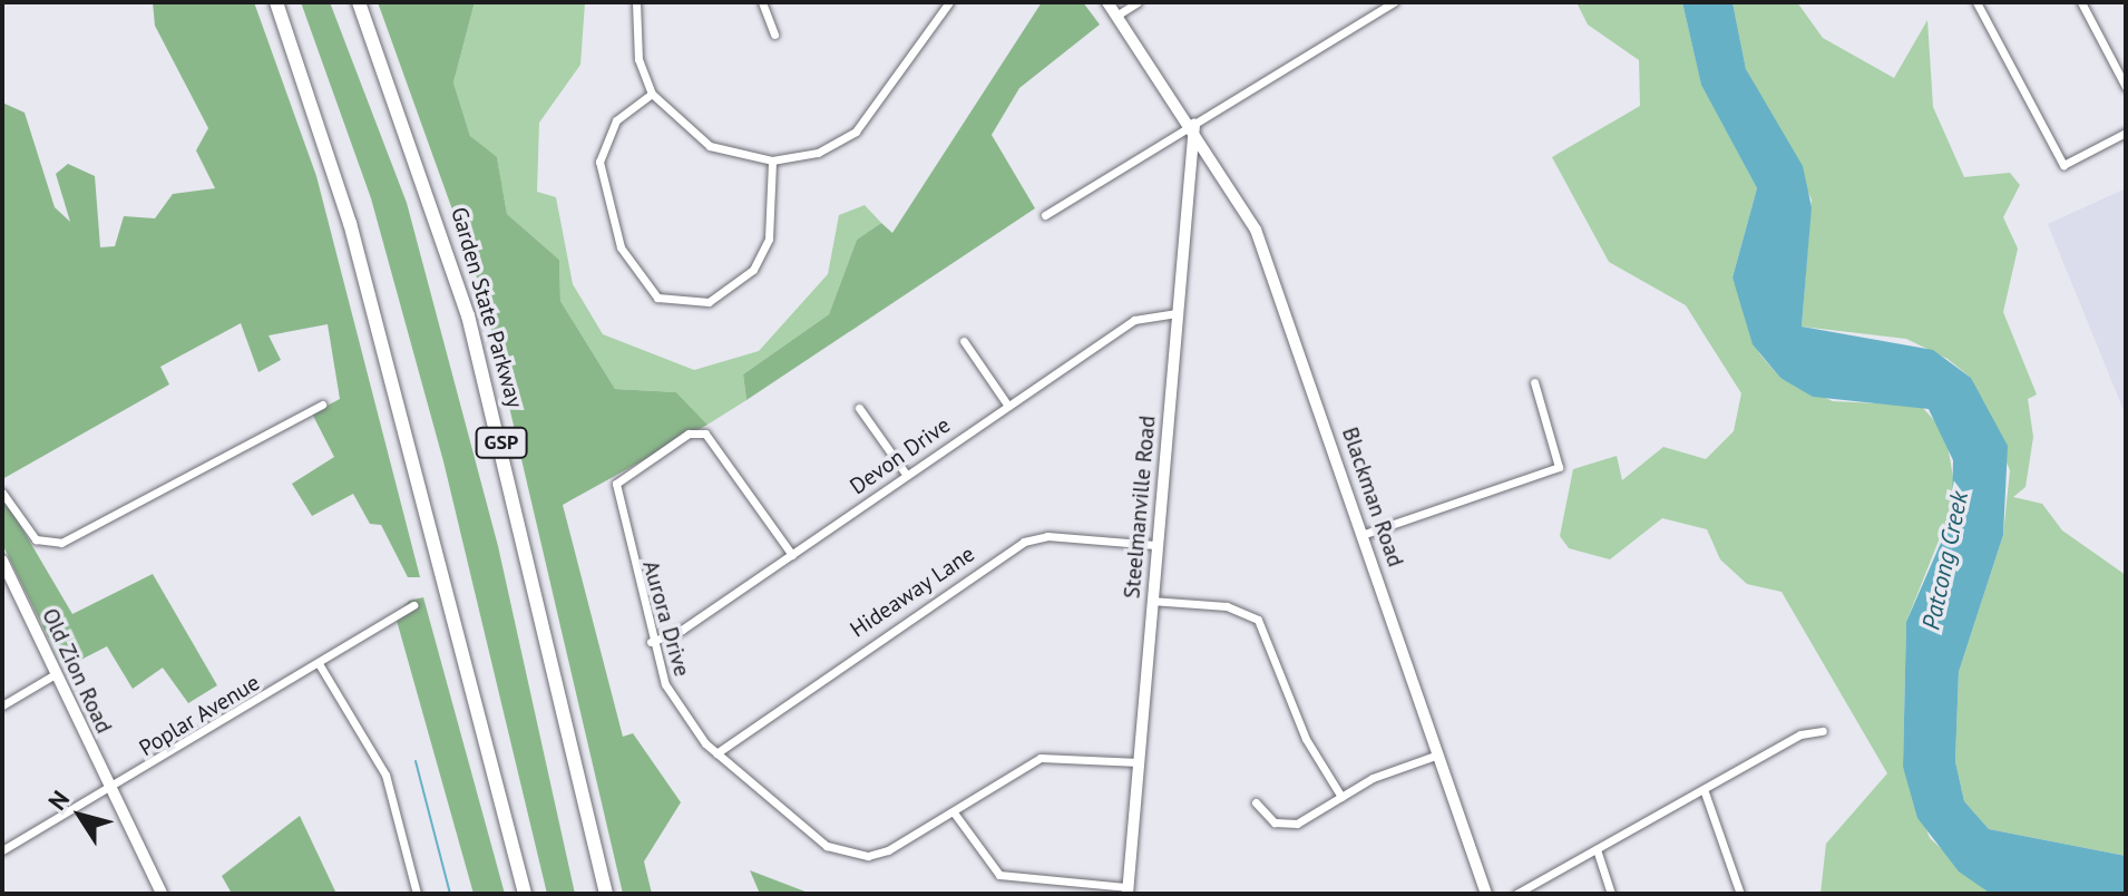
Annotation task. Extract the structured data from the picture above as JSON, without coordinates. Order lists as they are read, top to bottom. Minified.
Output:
{"streets":{"highway":["Garden State Parkway","GSP"],"main road":["Blackman Road","Steelmanville Road","Old Zion Road"],"street":["Devon Drive","Hideaway Lane","Aurora Drive","Poplar Avenue"]},"crossings":[["Devon Drive","Steelmanville Road"],["Devon Drive","Aurora Drive"],["Blackman Road","Steelmanville Road"],["Steelmanville Road","Hideaway Lane"],["Steelmanville Road","Aurora Drive"],["Hideaway Lane","Aurora Drive"],["Old Zion Road","Poplar Avenue"]],"water":["Patcong Creek"],"north":"top left"}
